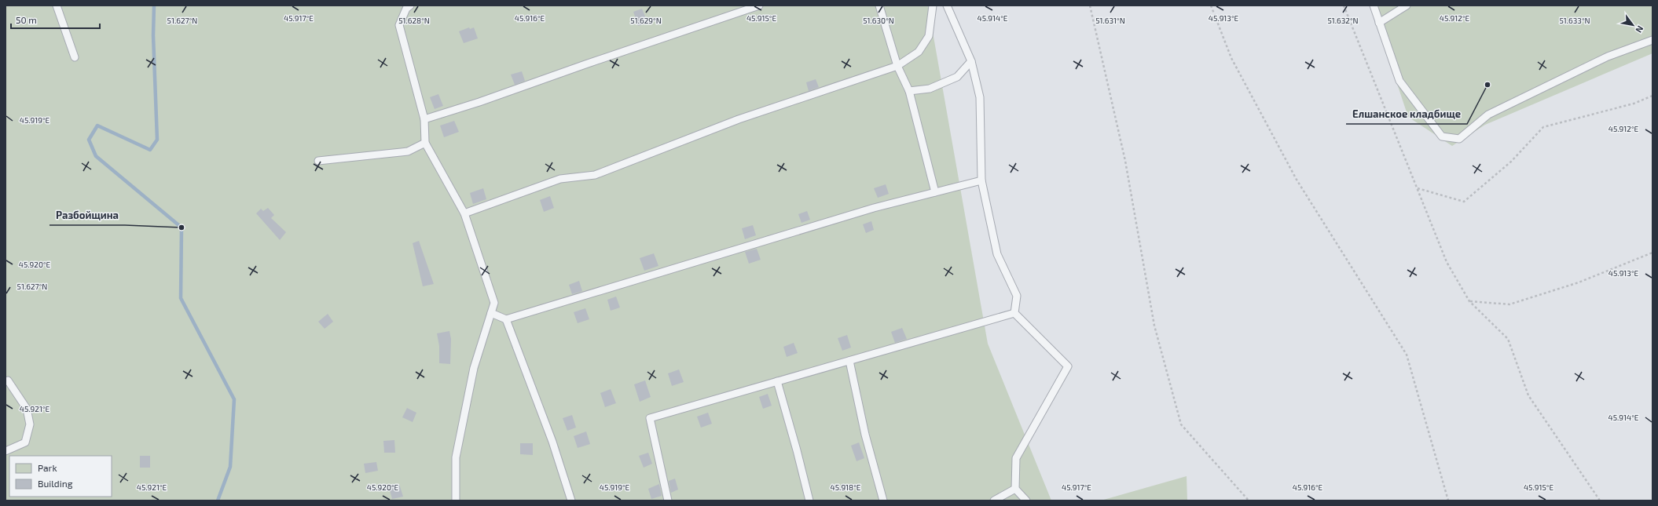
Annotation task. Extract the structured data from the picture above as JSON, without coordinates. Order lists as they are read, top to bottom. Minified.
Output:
{"places":["Елшанское кладбище","Разбойщина"],"legend":["Park","Building"],"scale_bar":"50 m","north":"bottom right","coordinates":["45.916°E","45.913°E","45.912°E","45.917°E","45.915°E","45.914°E","51.627°N","51.628°N","51.629°N","51.630°N","51.631°N","51.632°N","51.633°N","45.919°E","45.920°E","45.921°E","45.918°E"]}
